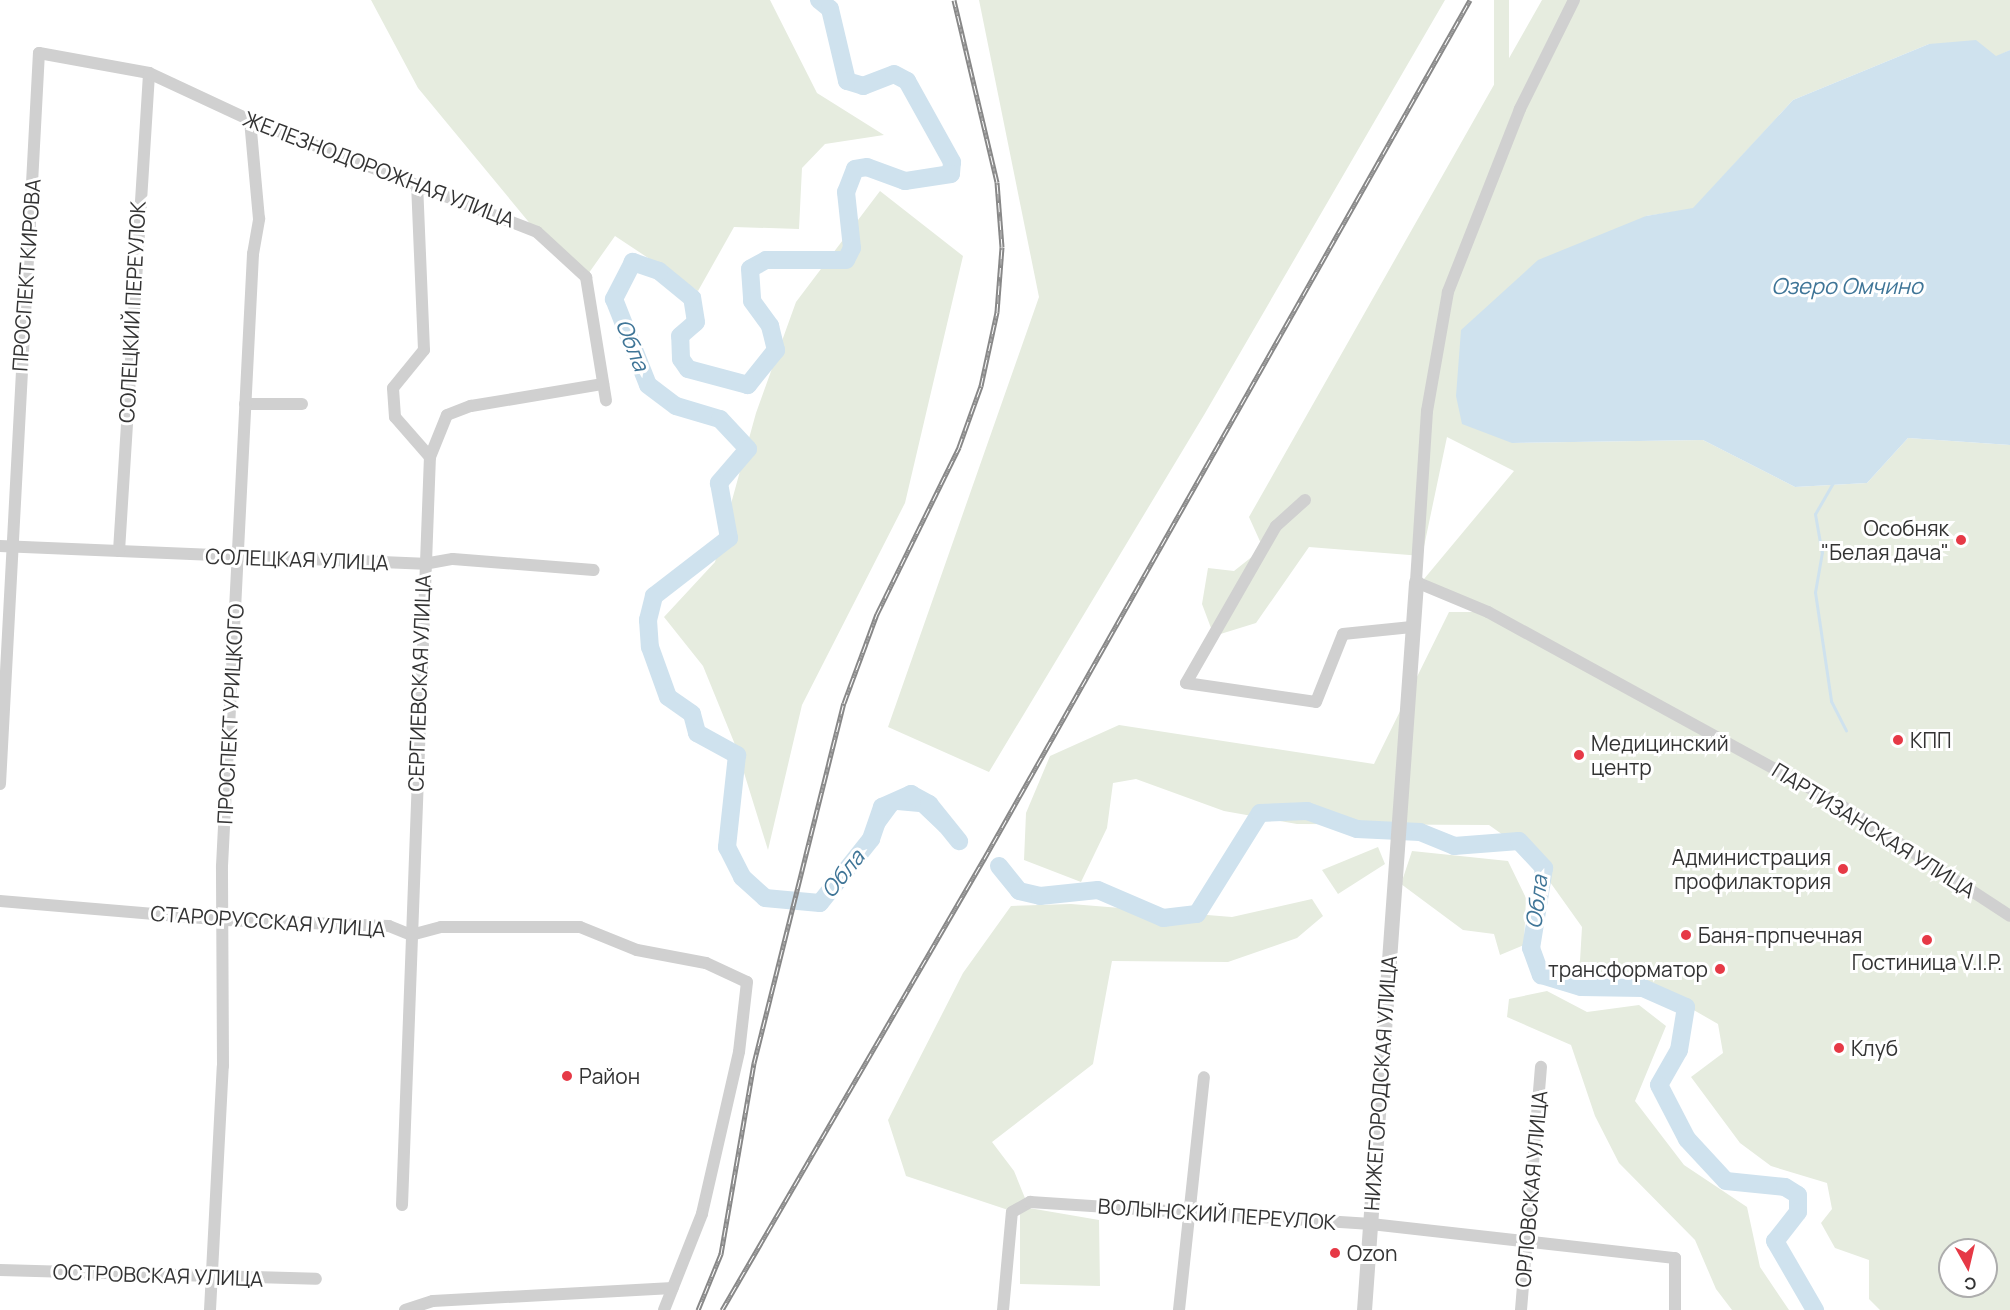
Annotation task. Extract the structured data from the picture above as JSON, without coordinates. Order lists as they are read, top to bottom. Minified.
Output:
{"streets":{"street":["ЖЕЛЕЗНОДОРОЖНАЯ УЛИЦА","ПРОСПЕКТ КИРОВА","СОЛЕЦКИЙ ПЕРЕУЛОК","СОЛЕЦКАЯ УЛИЦА","СЕРГИЕВСКАЯ УЛИЦА","ПРОСПЕКТ УРИЦКОГО","ПАРТИЗАНСКАЯ УЛИЦА","СТАРОРУССКАЯ УЛИЦА","НИЖЕГОРОДСКАЯ УЛИЦА","ОРЛОВСКАЯ УЛИЦА","ВОЛЫНСКИЙ ПЕРЕУЛОК","ОСТРОВСКАЯ УЛИЦА"]},"crossings":[["ЖЕЛЕЗНОДОРОЖНАЯ УЛИЦА","ПРОСПЕКТ КИРОВА"],["ЖЕЛЕЗНОДОРОЖНАЯ УЛИЦА","СОЛЕЦКИЙ ПЕРЕУЛОК"],["ЖЕЛЕЗНОДОРОЖНАЯ УЛИЦА","СЕРГИЕВСКАЯ УЛИЦА"],["ЖЕЛЕЗНОДОРОЖНАЯ УЛИЦА","ПРОСПЕКТ УРИЦКОГО"],["ПРОСПЕКТ КИРОВА","СОЛЕЦКАЯ УЛИЦА"],["СОЛЕЦКИЙ ПЕРЕУЛОК","СОЛЕЦКАЯ УЛИЦА"],["СОЛЕЦКАЯ УЛИЦА","СЕРГИЕВСКАЯ УЛИЦА"],["СОЛЕЦКАЯ УЛИЦА","ПРОСПЕКТ УРИЦКОГО"],["СЕРГИЕВСКАЯ УЛИЦА","СТАРОРУССКАЯ УЛИЦА"],["ПРОСПЕКТ УРИЦКОГО","СТАРОРУССКАЯ УЛИЦА"],["ПРОСПЕКТ УРИЦКОГО","ОСТРОВСКАЯ УЛИЦА"],["НИЖЕГОРОДСКАЯ УЛИЦА","ВОЛЫНСКИЙ ПЕРЕУЛОК"],["ОРЛОВСКАЯ УЛИЦА","ВОЛЫНСКИЙ ПЕРЕУЛОК"]],"water":["Озеро Омчино","Обла"],"places":["Особняк \"Белая дача\"","КПП","Медицинский центр","Администрация профилактория","Баня-прпчечная","Гостиница V.I.P.","трансформатор","Клуб","Район","Ozon"],"north":"bottom"}
